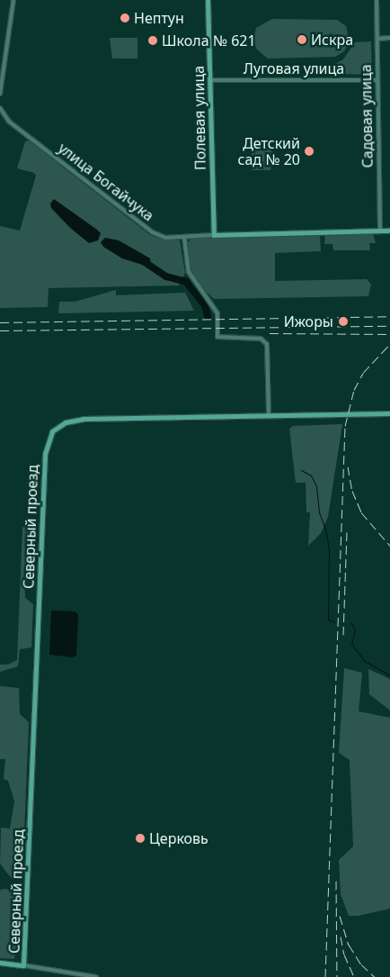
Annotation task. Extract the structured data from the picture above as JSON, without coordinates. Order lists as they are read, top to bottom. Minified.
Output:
{"streets":{"street":["Луговая улица","Садовая улица","Полевая улица","улица Богайчука","Северный проезд"]},"crossings":[["Луговая улица","Садовая улица"],["Луговая улица","Полевая улица"],["Полевая улица","улица Богайчука"]],"places":["Нептун","Искра","Школа № 621","Детский сад № 20","Ижоры","Церковь"]}
